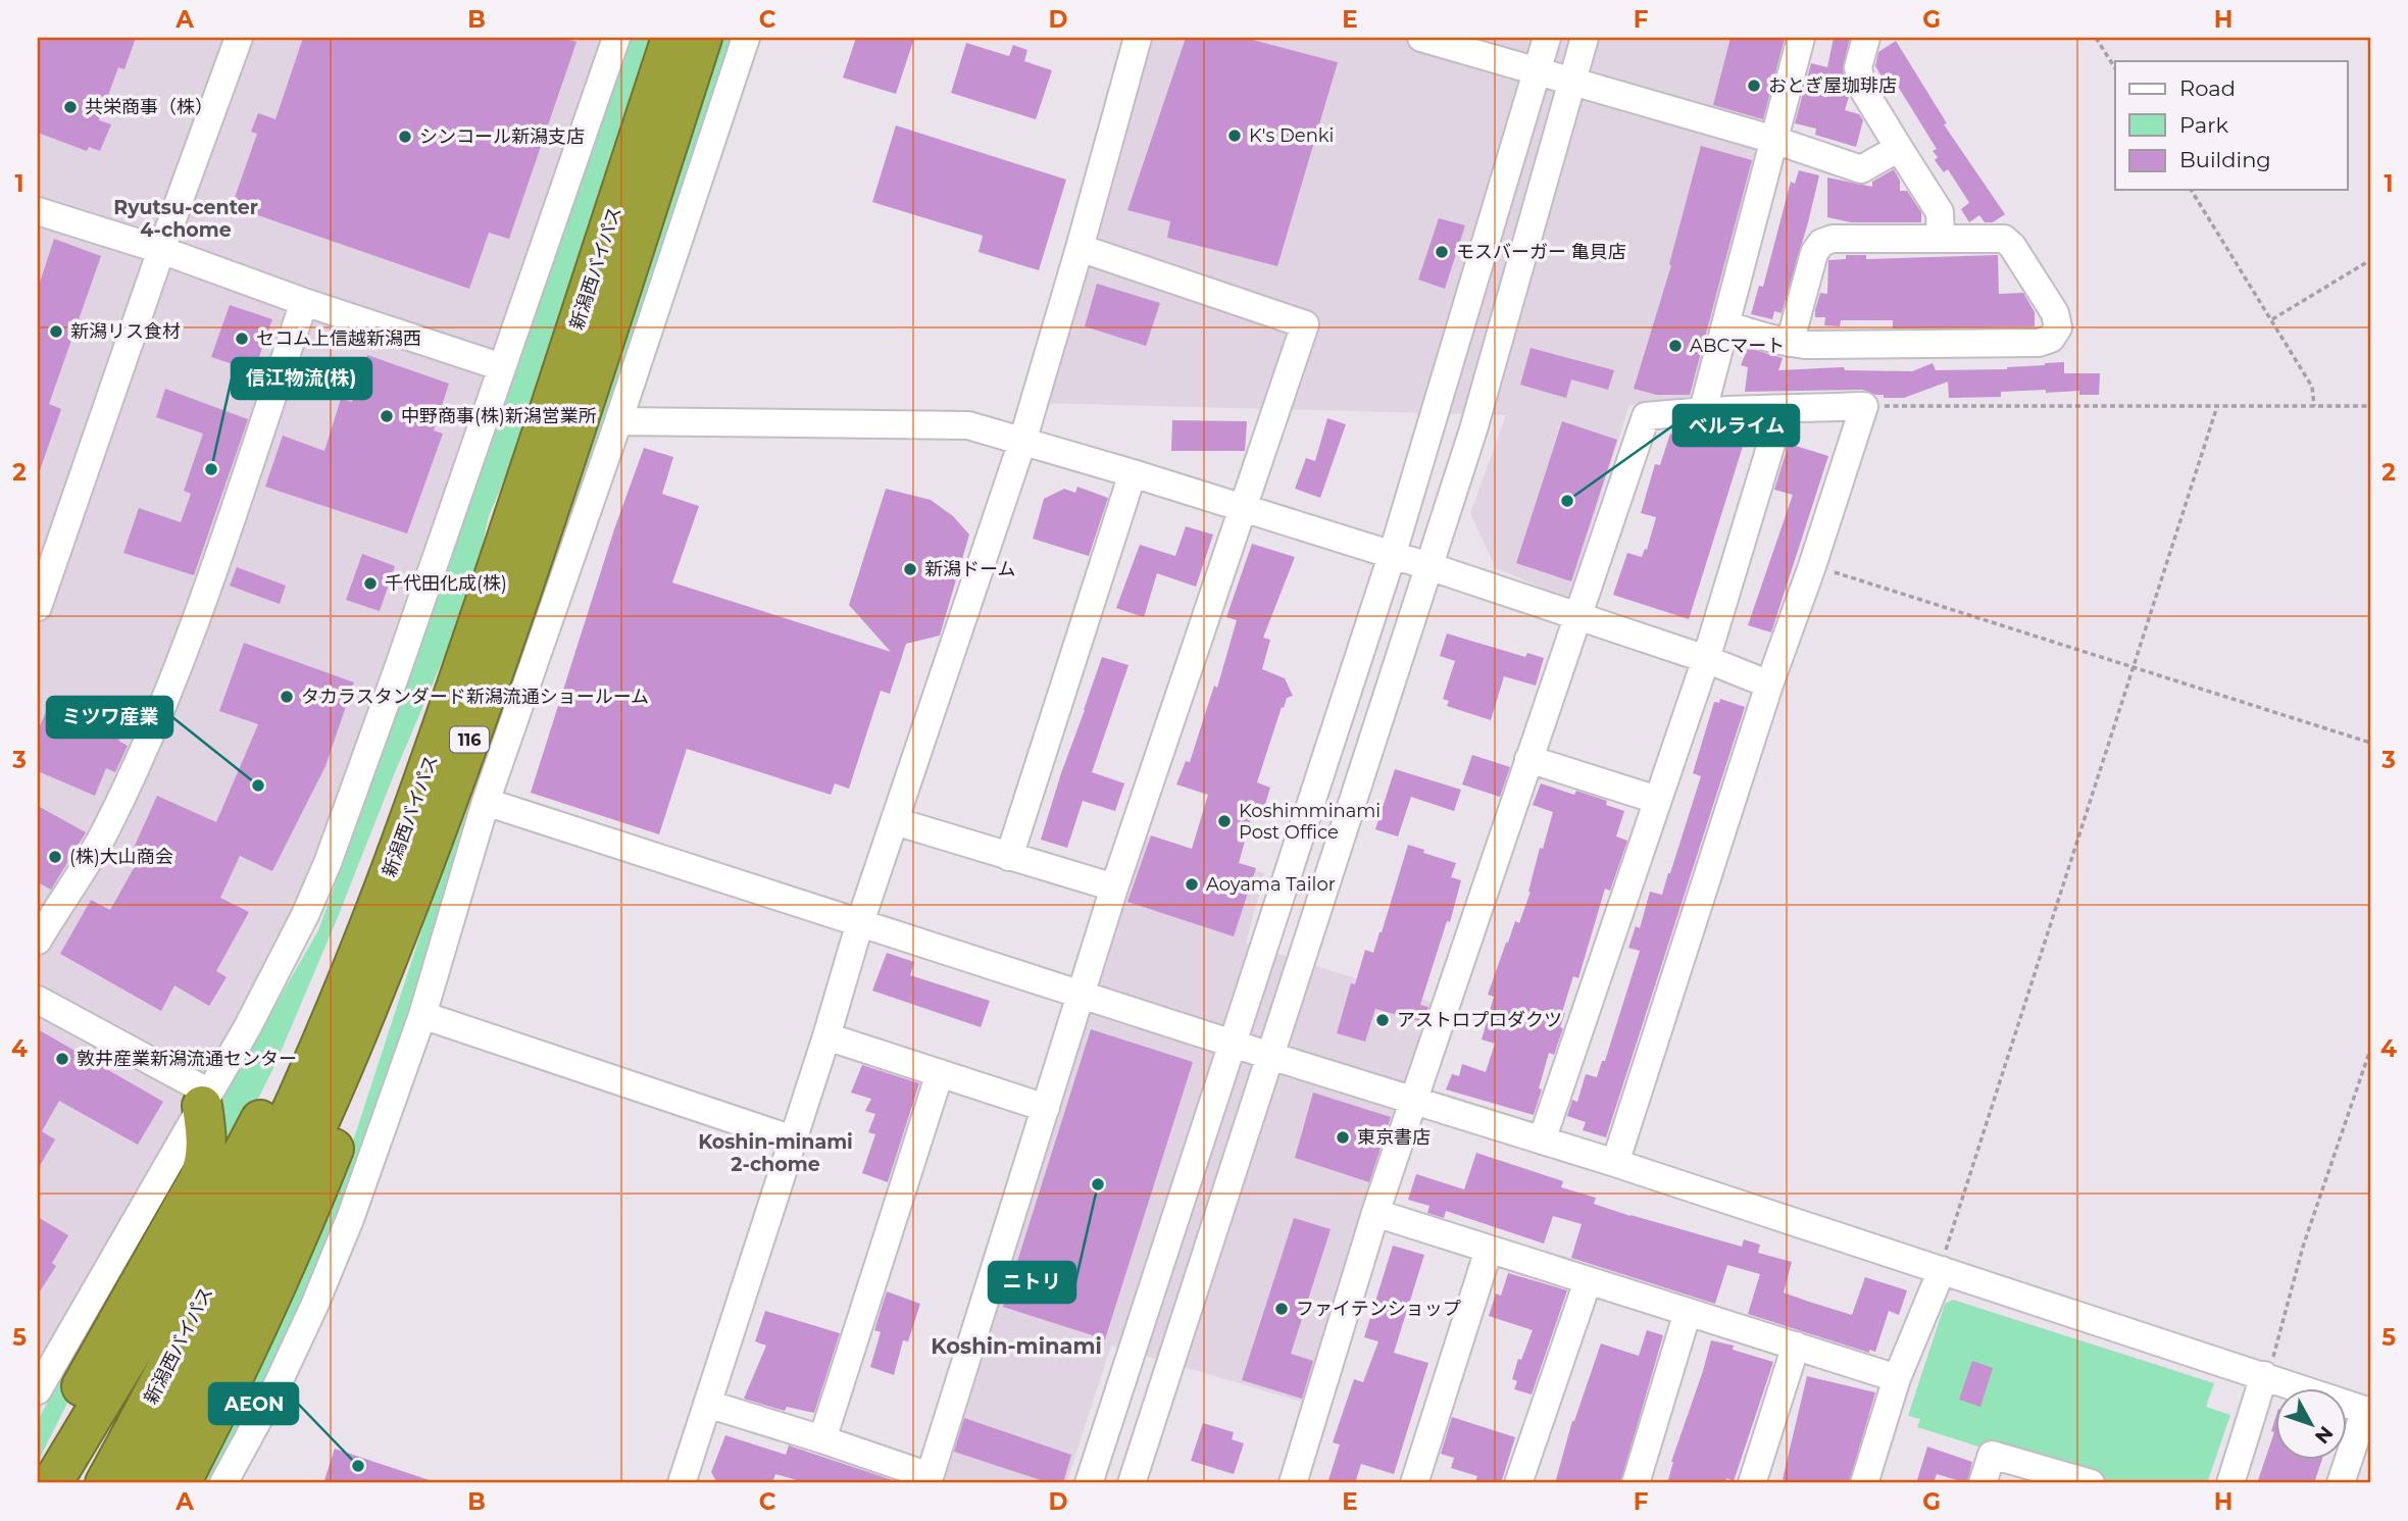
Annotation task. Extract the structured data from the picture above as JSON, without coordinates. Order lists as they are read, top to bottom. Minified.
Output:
{"streets":{"highway":["新潟西バイパス","116"]},"districts":["Ryutsu-center 4-chome","Koshin-minami 2-chome","Koshin-minami"],"places":["おとぎ屋珈琲店","共栄商事（株）","K's Denki","シンコール新潟支店","モスバーガー 亀貝店","新潟リス食材","セコム上信越新潟西","ABCマート","中野商事(株)新潟営業所","信江物流(株)","ベルライム","新潟ドーム","千代田化成(株)","タカラスタンダード新潟流通ショールーム","ミツワ産業","Koshimminami Post Office","(株)大山商会","Aoyama Tailor","アストロプロダクツ","敦井産業新潟流通センター","東京書店","ニトリ","ファイテンショップ","AEON"],"legend":["Road","Park","Building"],"north":"bottom right","grid":{"columns":["A","B","C","D","E","F","G","H"],"rows":["1","2","3","4","5"]}}
